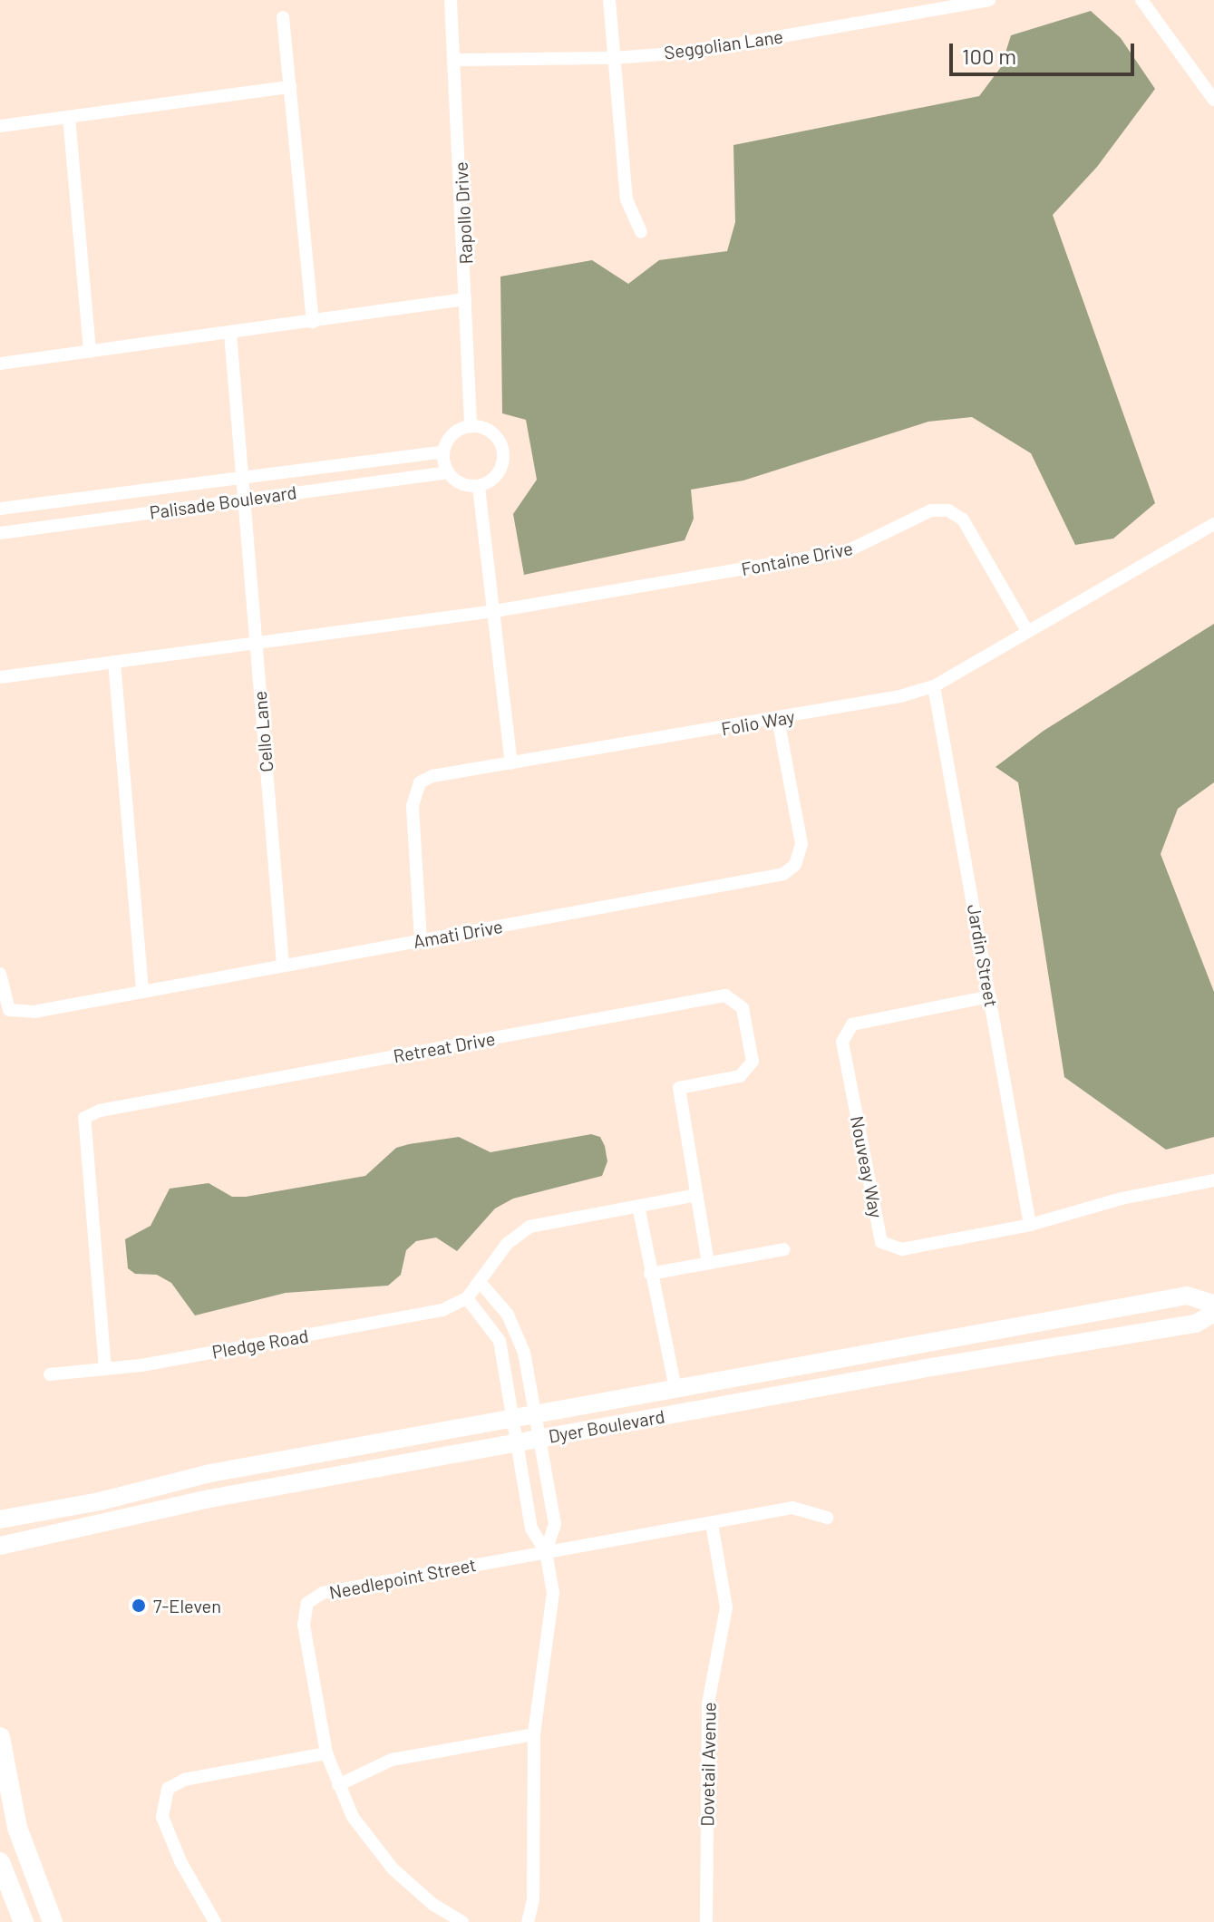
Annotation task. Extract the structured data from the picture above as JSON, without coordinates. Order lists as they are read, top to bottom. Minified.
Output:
{"streets":{"main road":["Dyer Boulevard"],"street":["Seggolian Lane","Rapollo Drive","Palisade Boulevard","Fontaine Drive","Folio Way","Cello Lane","Amati Drive","Jardin Street","Retreat Drive","Nouveay Way","Pledge Road","Needlepoint Street","Dovetail Avenue"]},"crossings":[["Seggolian Lane","Rapollo Drive"],["Rapollo Drive","Palisade Boulevard"],["Palisade Boulevard","Cello Lane"],["Fontaine Drive","Folio Way"],["Folio Way","Amati Drive"],["Folio Way","Jardin Street"],["Cello Lane","Amati Drive"],["Jardin Street","Nouveay Way"],["Retreat Drive","Pledge Road"],["Needlepoint Street","Dovetail Avenue"]],"places":["7-Eleven"],"scale_bar":"100 m"}
